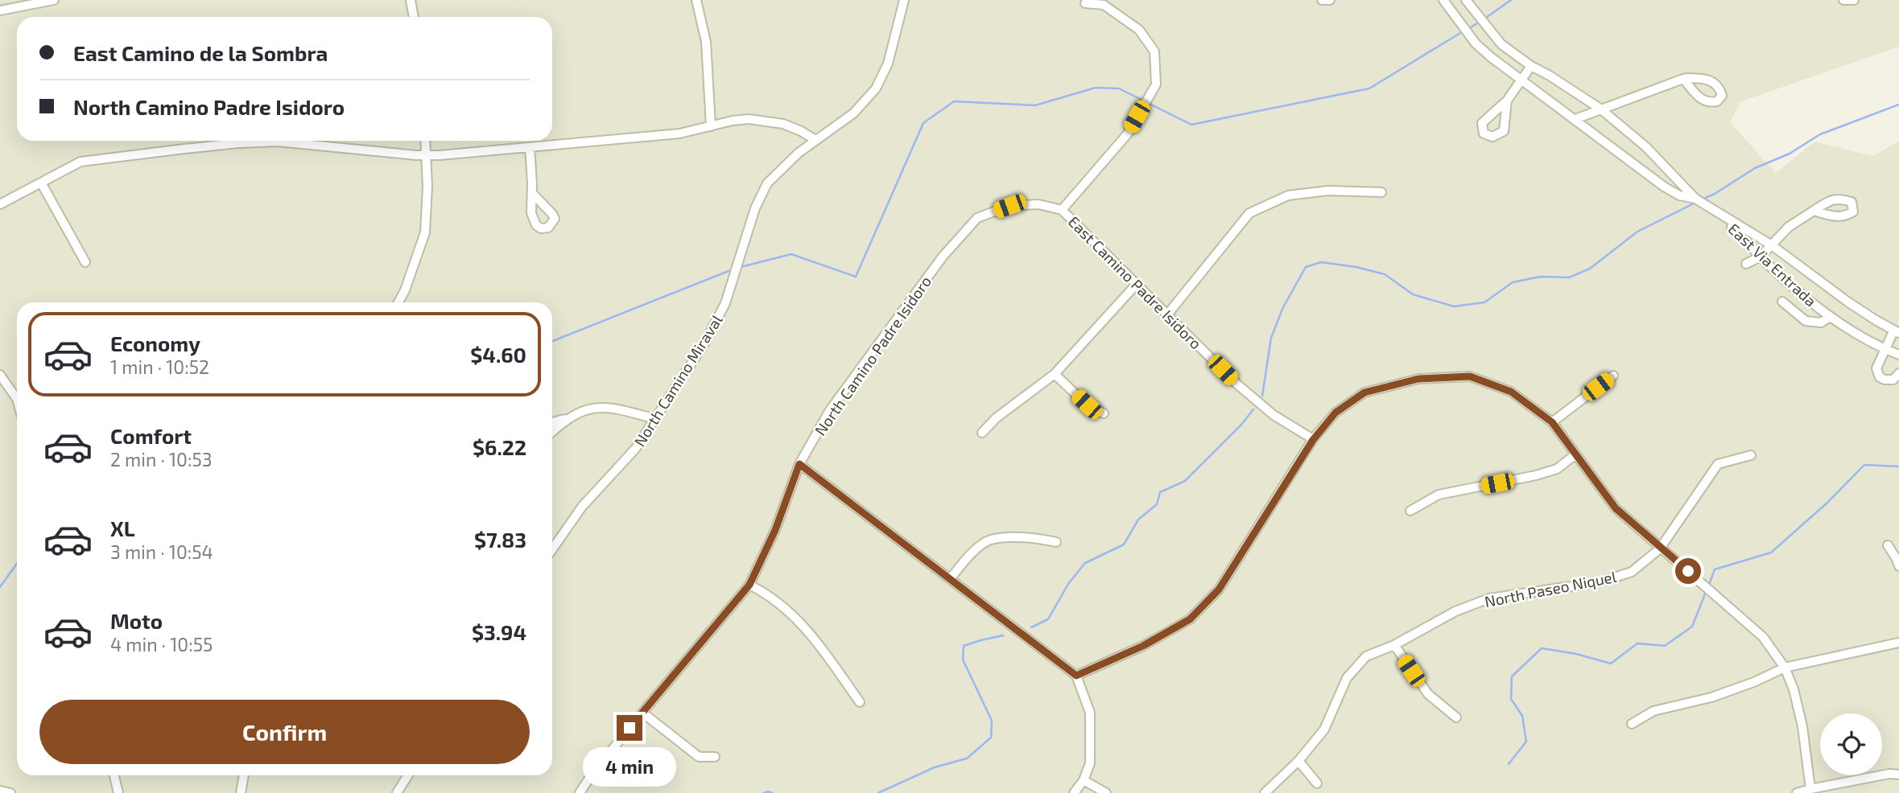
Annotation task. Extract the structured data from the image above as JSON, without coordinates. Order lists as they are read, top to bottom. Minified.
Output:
{"streets":{"street":["East Via Entrada","East Camino Padre Isidoro","North Camino Padre Isidoro","North Camino Miraval","North Paseo Niquel"]},"crossings":[["East Camino Padre Isidoro","North Camino Padre Isidoro"]],"page":{"banner":["East Camino de la Sombra","North Camino Padre Isidoro"],"list":[{"name":"Economy","note":"1 min · 10:52","value":"$4.60"},{"name":"Comfort","note":"2 min · 10:53","value":"$6.22"},{"name":"XL","note":"3 min · 10:54","value":"$7.83"},{"name":"Moto","note":"4 min · 10:55","value":"$3.94"}],"buttons":"Confirm","bubble":"4 min"}}
